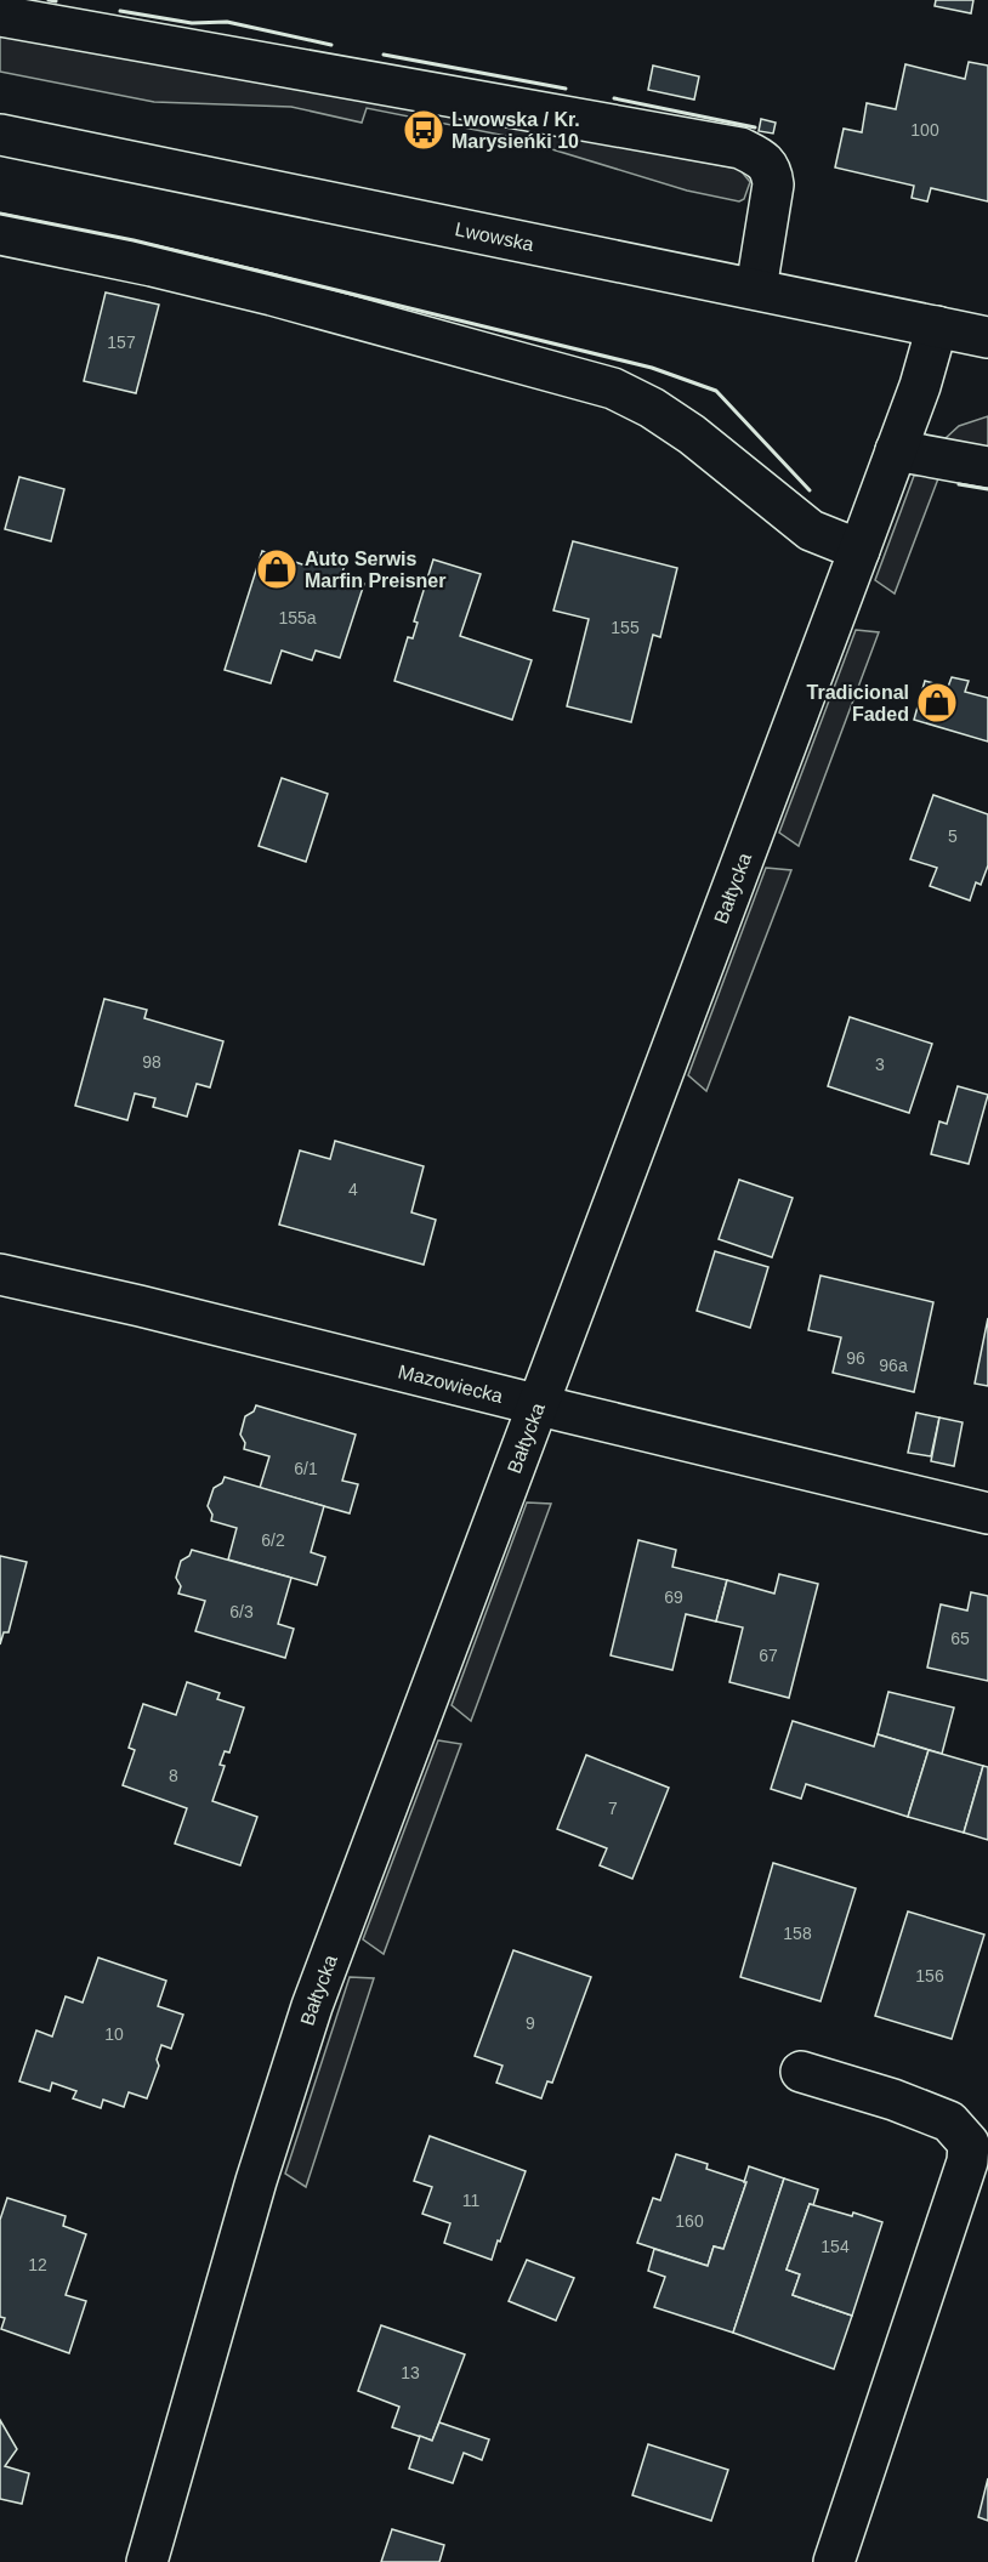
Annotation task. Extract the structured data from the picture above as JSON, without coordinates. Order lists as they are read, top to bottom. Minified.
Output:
{"streets":{"street":["Lwowska","Bałtycka","Mazowiecka"]},"crossings":[["Lwowska","Bałtycka"],["Bałtycka","Mazowiecka"]],"places":{"bus stop":["Lwowska / Kr. Marysieńki 10"],"shop":["Auto Serwis Marfin Preisner","Tradicional Faded"]},"house_numbers":["100","157","155a","155","5","98","3","4","96","96a","6/1","6/2","69","6/3","65","67","8","7","158","156","9","10","11","160","154","12","13"]}
